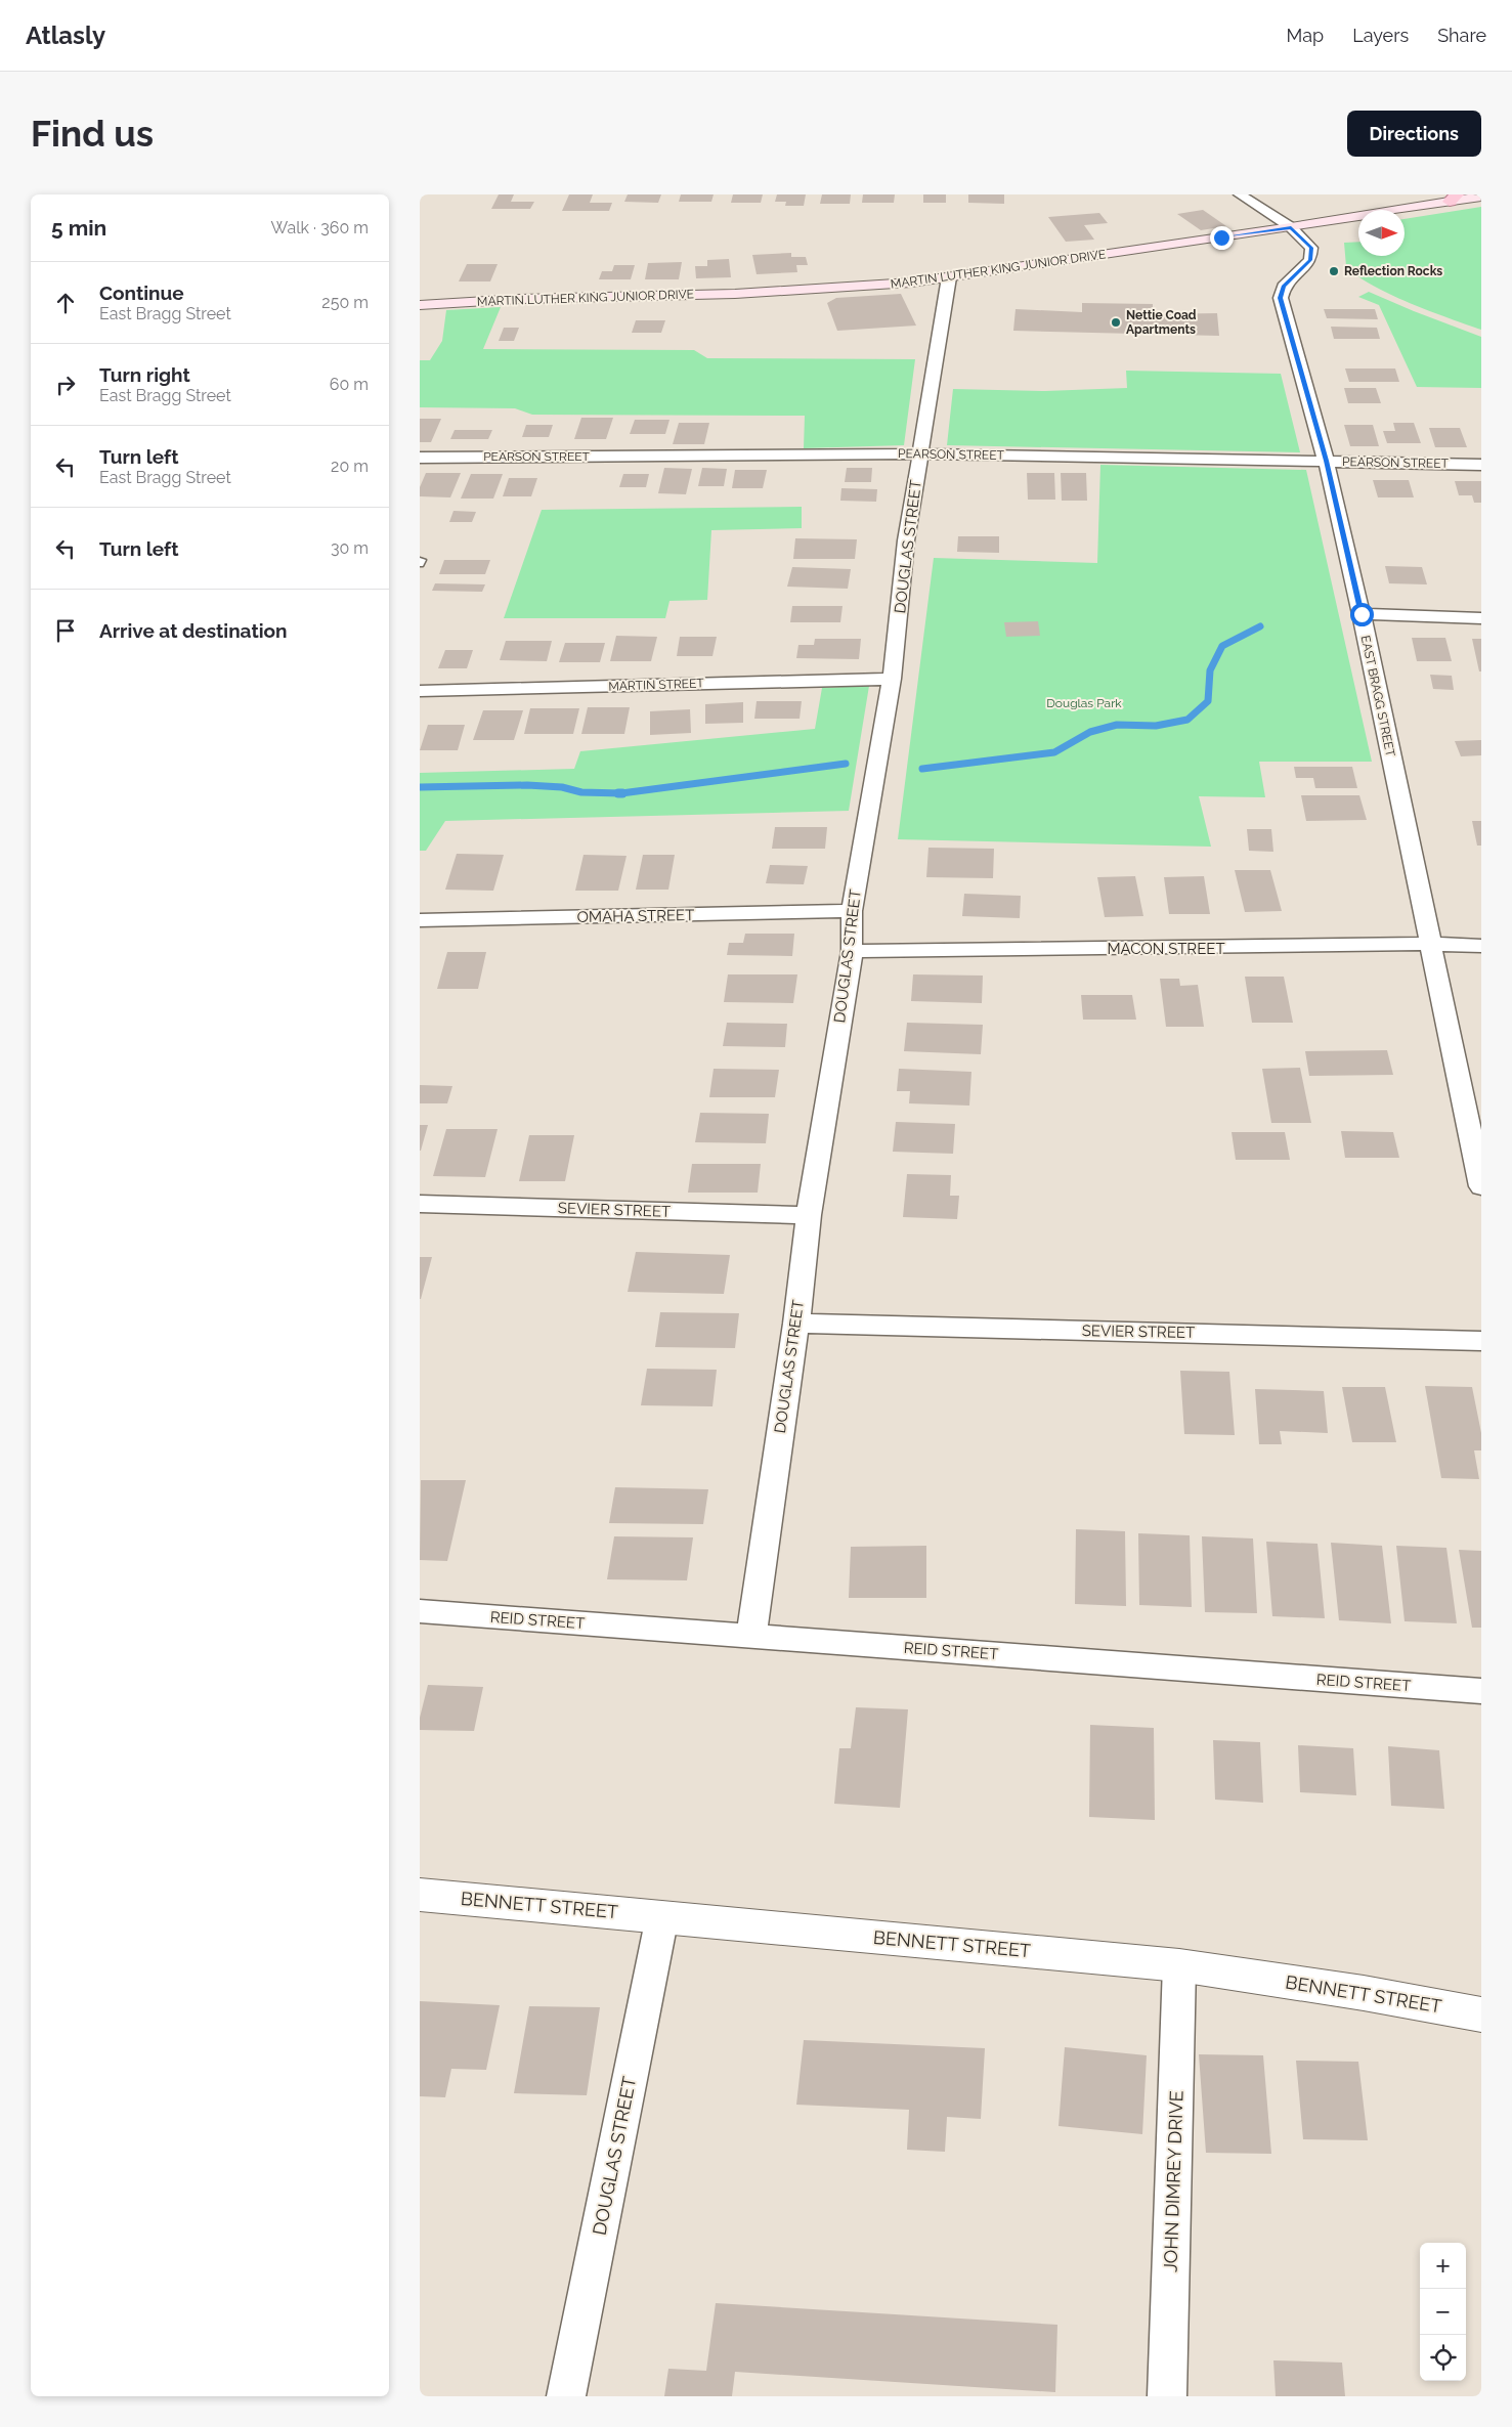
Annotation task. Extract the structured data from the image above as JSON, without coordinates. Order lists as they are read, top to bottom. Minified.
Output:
{"streets":{"main road":["MARTIN LUTHER KING JUNIOR DRIVE"],"street":["PEARSON STREET","DOUGLAS STREET","MARTIN STREET","EAST BRAGG STREET","OMAHA STREET","MACON STREET","SEVIER STREET","REID STREET","BENNETT STREET","JOHN DIMREY DRIVE"]},"crossings":[["MARTIN LUTHER KING JUNIOR DRIVE","DOUGLAS STREET"],["MARTIN LUTHER KING JUNIOR DRIVE","EAST BRAGG STREET"],["PEARSON STREET","DOUGLAS STREET"],["PEARSON STREET","EAST BRAGG STREET"],["DOUGLAS STREET","MARTIN STREET"],["DOUGLAS STREET","OMAHA STREET"],["DOUGLAS STREET","MACON STREET"],["DOUGLAS STREET","SEVIER STREET"],["DOUGLAS STREET","REID STREET"],["DOUGLAS STREET","BENNETT STREET"],["EAST BRAGG STREET","MACON STREET"],["BENNETT STREET","JOHN DIMREY DRIVE"]],"parks":["Douglas Park"],"places":["Reflection Rocks","Nettie Coad Apartments"],"north":"right","page":{"header":"Atlasly","nav":["Map","Layers","Share"],"buttons":"Directions","title":"Find us","heading":["5 min","Walk · 360 m"],"list":[["Continue","East Bragg Street","250 m"],["Turn right","East Bragg Street","60 m"],["Turn left","East Bragg Street","20 m"],["Turn left","30 m"],"Arrive at destination"],"map_buttons":["+","−"]}}
